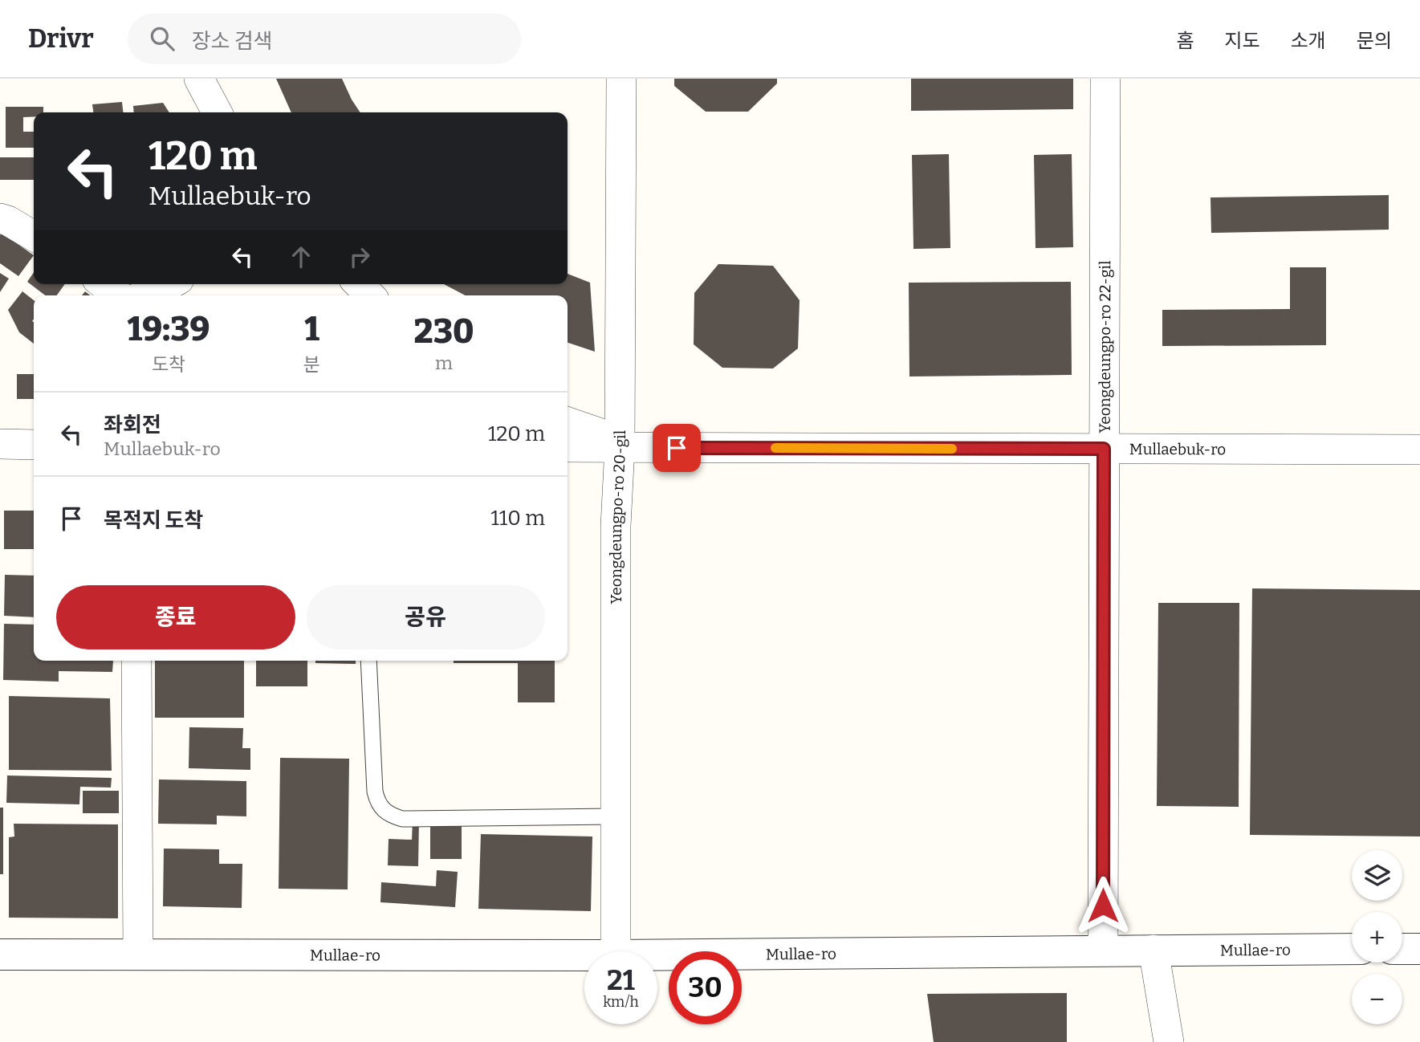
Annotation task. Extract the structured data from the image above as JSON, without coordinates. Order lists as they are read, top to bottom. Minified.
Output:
{"streets":{"street":["Yeongdeungpo-ro 22-gil","Mullaebuk-ro","Yeongdeungpo-ro 20-gil","Mullae-ro"]},"crossings":[["Yeongdeungpo-ro 22-gil","Mullaebuk-ro"],["Yeongdeungpo-ro 22-gil","Mullae-ro"],["Mullaebuk-ro","Yeongdeungpo-ro 20-gil"]],"page":{"header":"Drivr","search":"장소 검색","nav":["홈","지도","소개","문의"],"turn":["120 m","Mullaebuk-ro"],"eta":["19:39","도착","1","분","230","m"],"list":[{"name":"좌회전","note":"Mullaebuk-ro","value":"120 m"},{"name":"목적지 도착","value":"110 m"}],"buttons":["종료","공유"],"map_buttons":["+","−"],"speed":"21 km/h","limit":"30"}}
